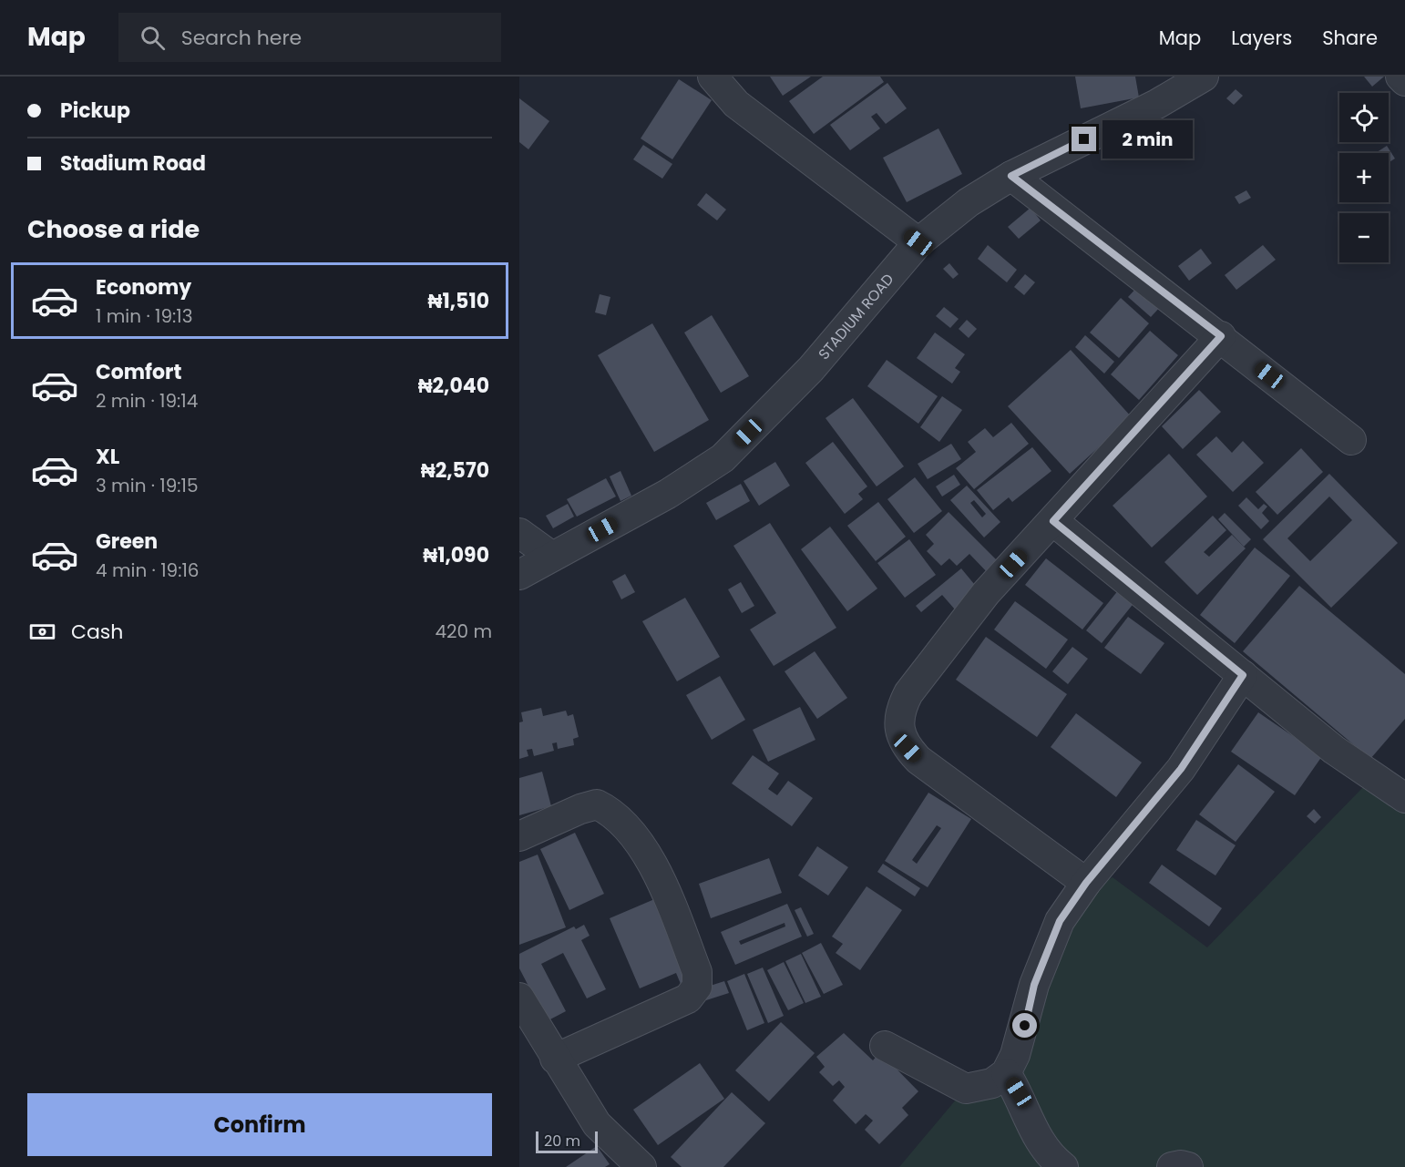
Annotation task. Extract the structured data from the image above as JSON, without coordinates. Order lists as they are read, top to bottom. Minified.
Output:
{"streets":{"street":["STADIUM ROAD"]},"scale_bar":"20 m","page":{"header":"Map","search":"Search here","nav":["Map","Layers","Share"],"banner":["Pickup","Stadium Road"],"map_buttons":["+","−"],"bubble":"2 min","heading":"Choose a ride","list":[{"name":"Economy","note":"1 min · 19:13","value":"₦1,510"},{"name":"Comfort","note":"2 min · 19:14","value":"₦2,040"},{"name":"XL","note":"3 min · 19:15","value":"₦2,570"},{"name":"Green","note":"4 min · 19:16","value":"₦1,090"}],"pay":["Cash","420 m"],"buttons":"Confirm","scale":"20 m"}}
